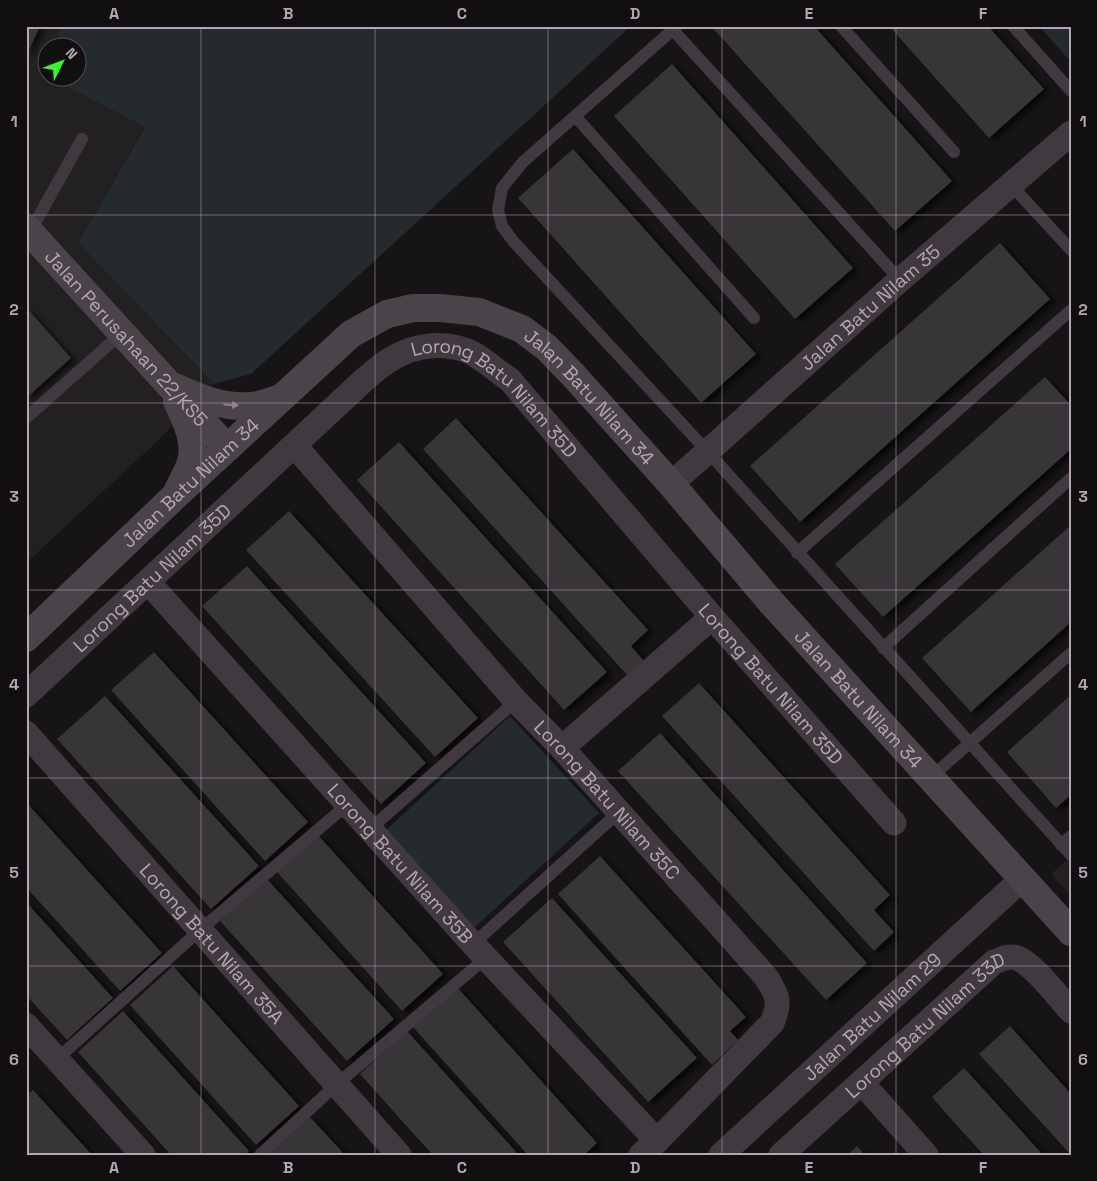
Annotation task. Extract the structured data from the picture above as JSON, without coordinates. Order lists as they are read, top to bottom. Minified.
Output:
{"streets":{"street":["Jalan Batu Nilam 35","Jalan Perusahaan 22/KS5","Jalan Batu Nilam 34","Lorong Batu Nilam 35D","Lorong Batu Nilam 35C","Lorong Batu Nilam 35B","Lorong Batu Nilam 35A","Jalan Batu Nilam 29","Lorong Batu Nilam 33D"]},"crossings":[["Jalan Batu Nilam 35","Jalan Batu Nilam 34"],["Jalan Perusahaan 22/KS5","Jalan Batu Nilam 34"],["Jalan Batu Nilam 34","Jalan Batu Nilam 29"],["Lorong Batu Nilam 35D","Lorong Batu Nilam 35C"],["Lorong Batu Nilam 35D","Lorong Batu Nilam 35B"],["Lorong Batu Nilam 35C","Lorong Batu Nilam 35B"]],"north":"top right","grid":{"columns":["A","B","C","D","E","F"],"rows":["1","2","3","4","5","6"]}}
